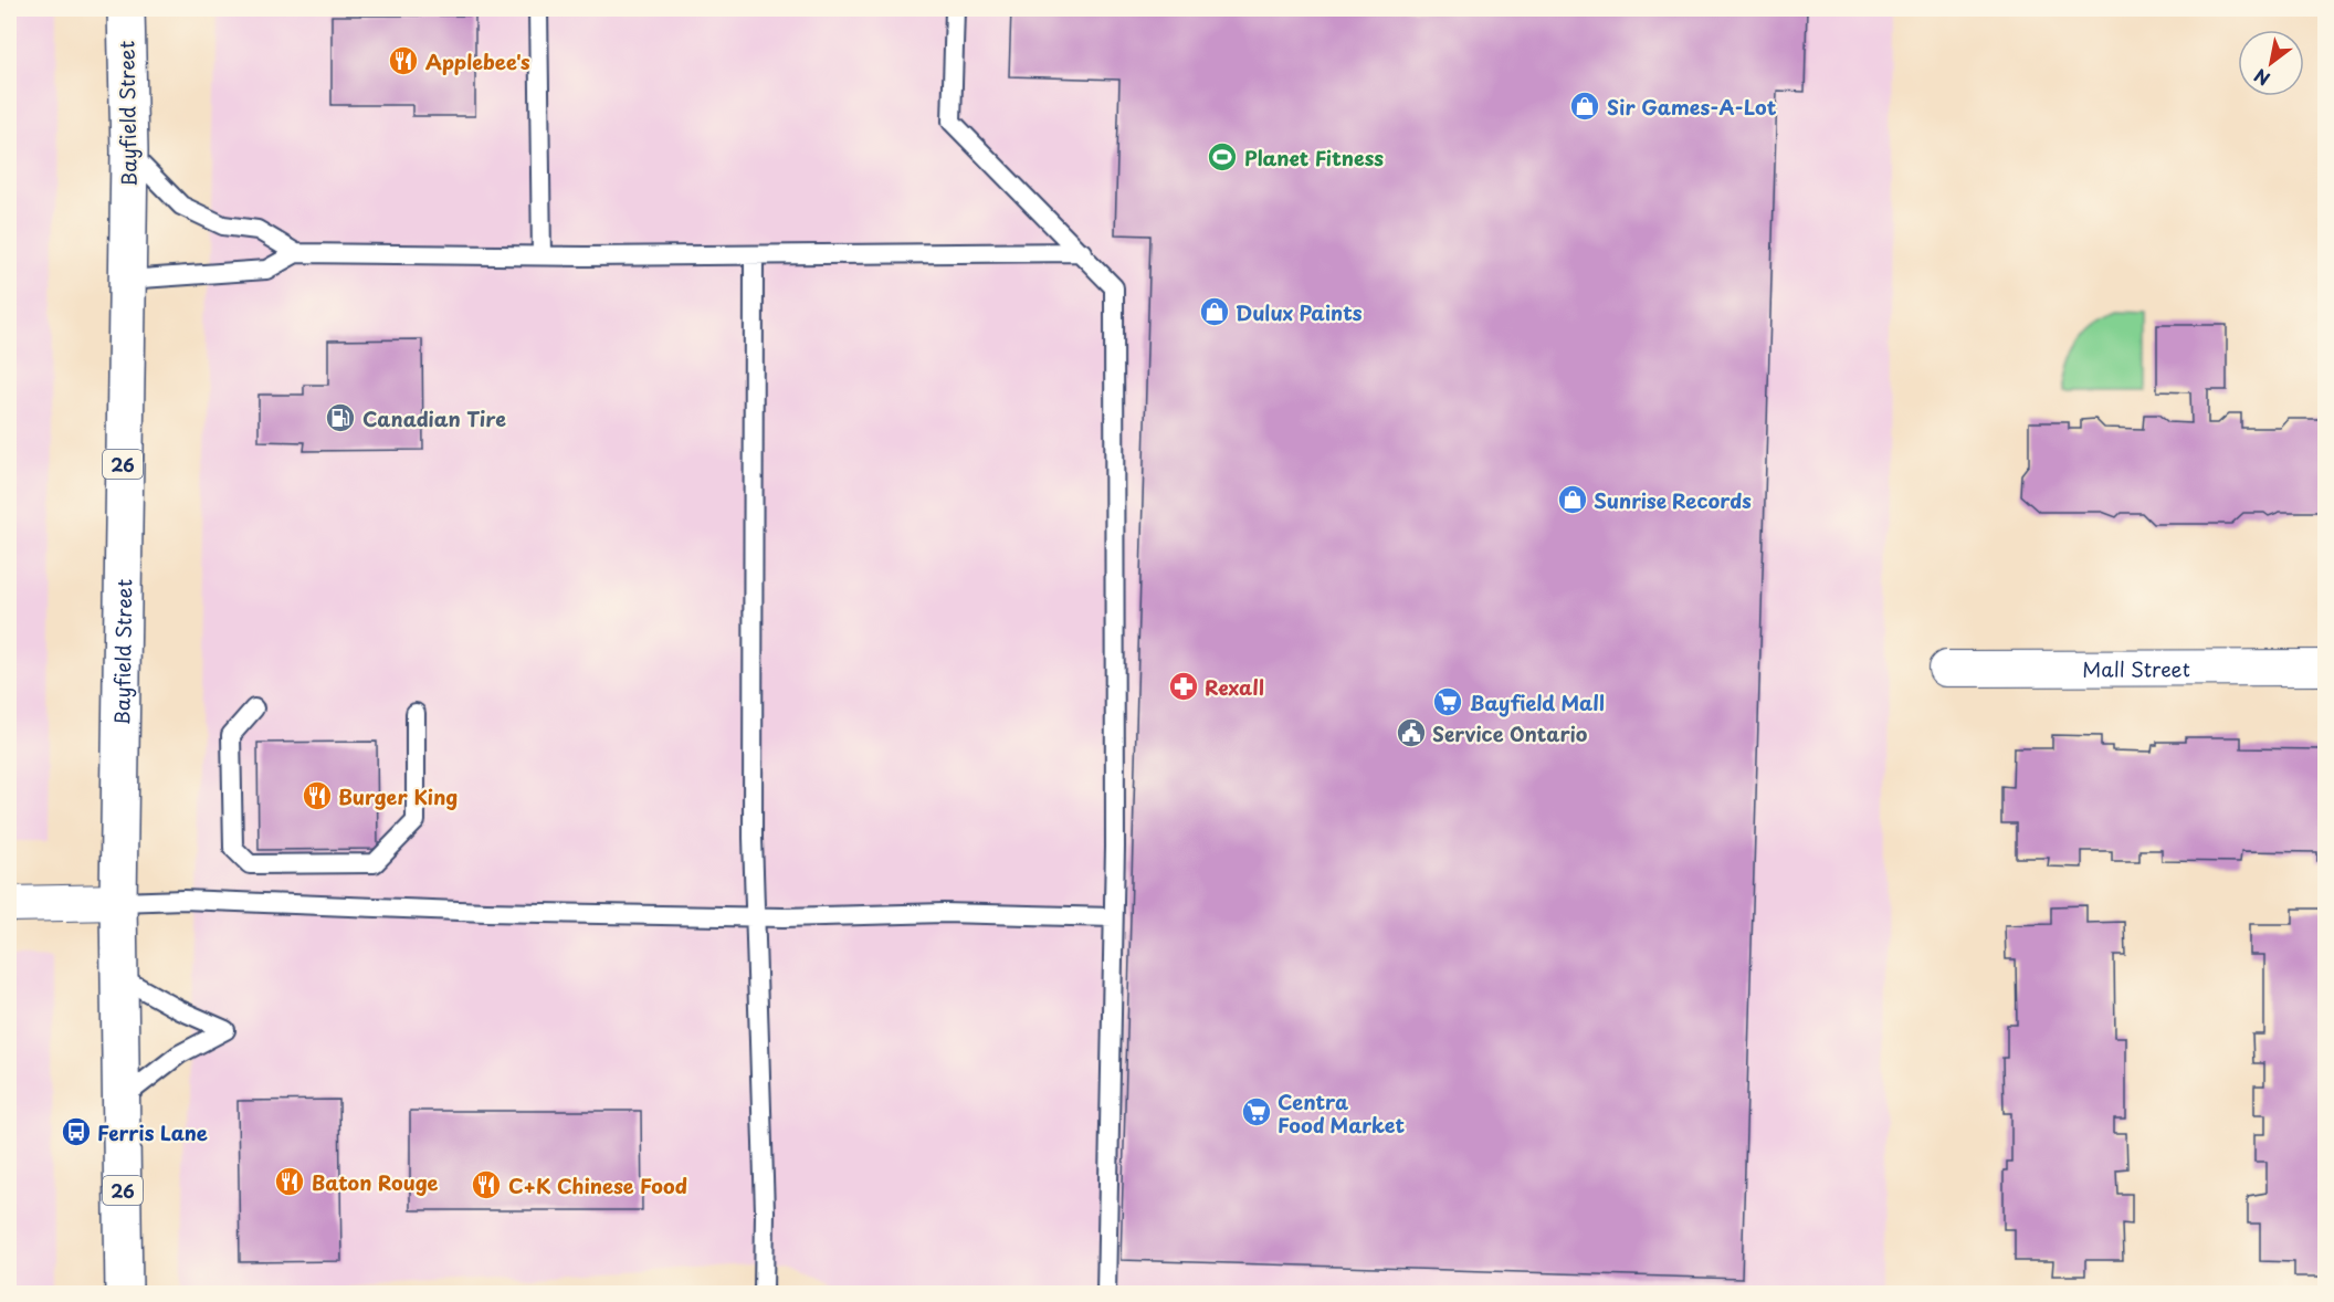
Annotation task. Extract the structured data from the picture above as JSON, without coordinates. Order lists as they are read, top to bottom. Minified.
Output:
{"streets":{"main road":["Bayfield Street","26"],"street":["Mall Street"]},"places":{"restaurant":["Applebee's","Burger King","Baton Rouge","C+K Chinese Food"],"shop":["Sir Games-A-Lot","Dulux Paints","Sunrise Records"],"sports":["Planet Fitness"],"fuel station":["Canadian Tire"],"pharmacy":["Rexall"],"supermarket":["Bayfield Mall","Centra Food Market"],"public building":["Service Ontario"],"bus stop":["Ferris Lane"]},"north":"bottom left"}
